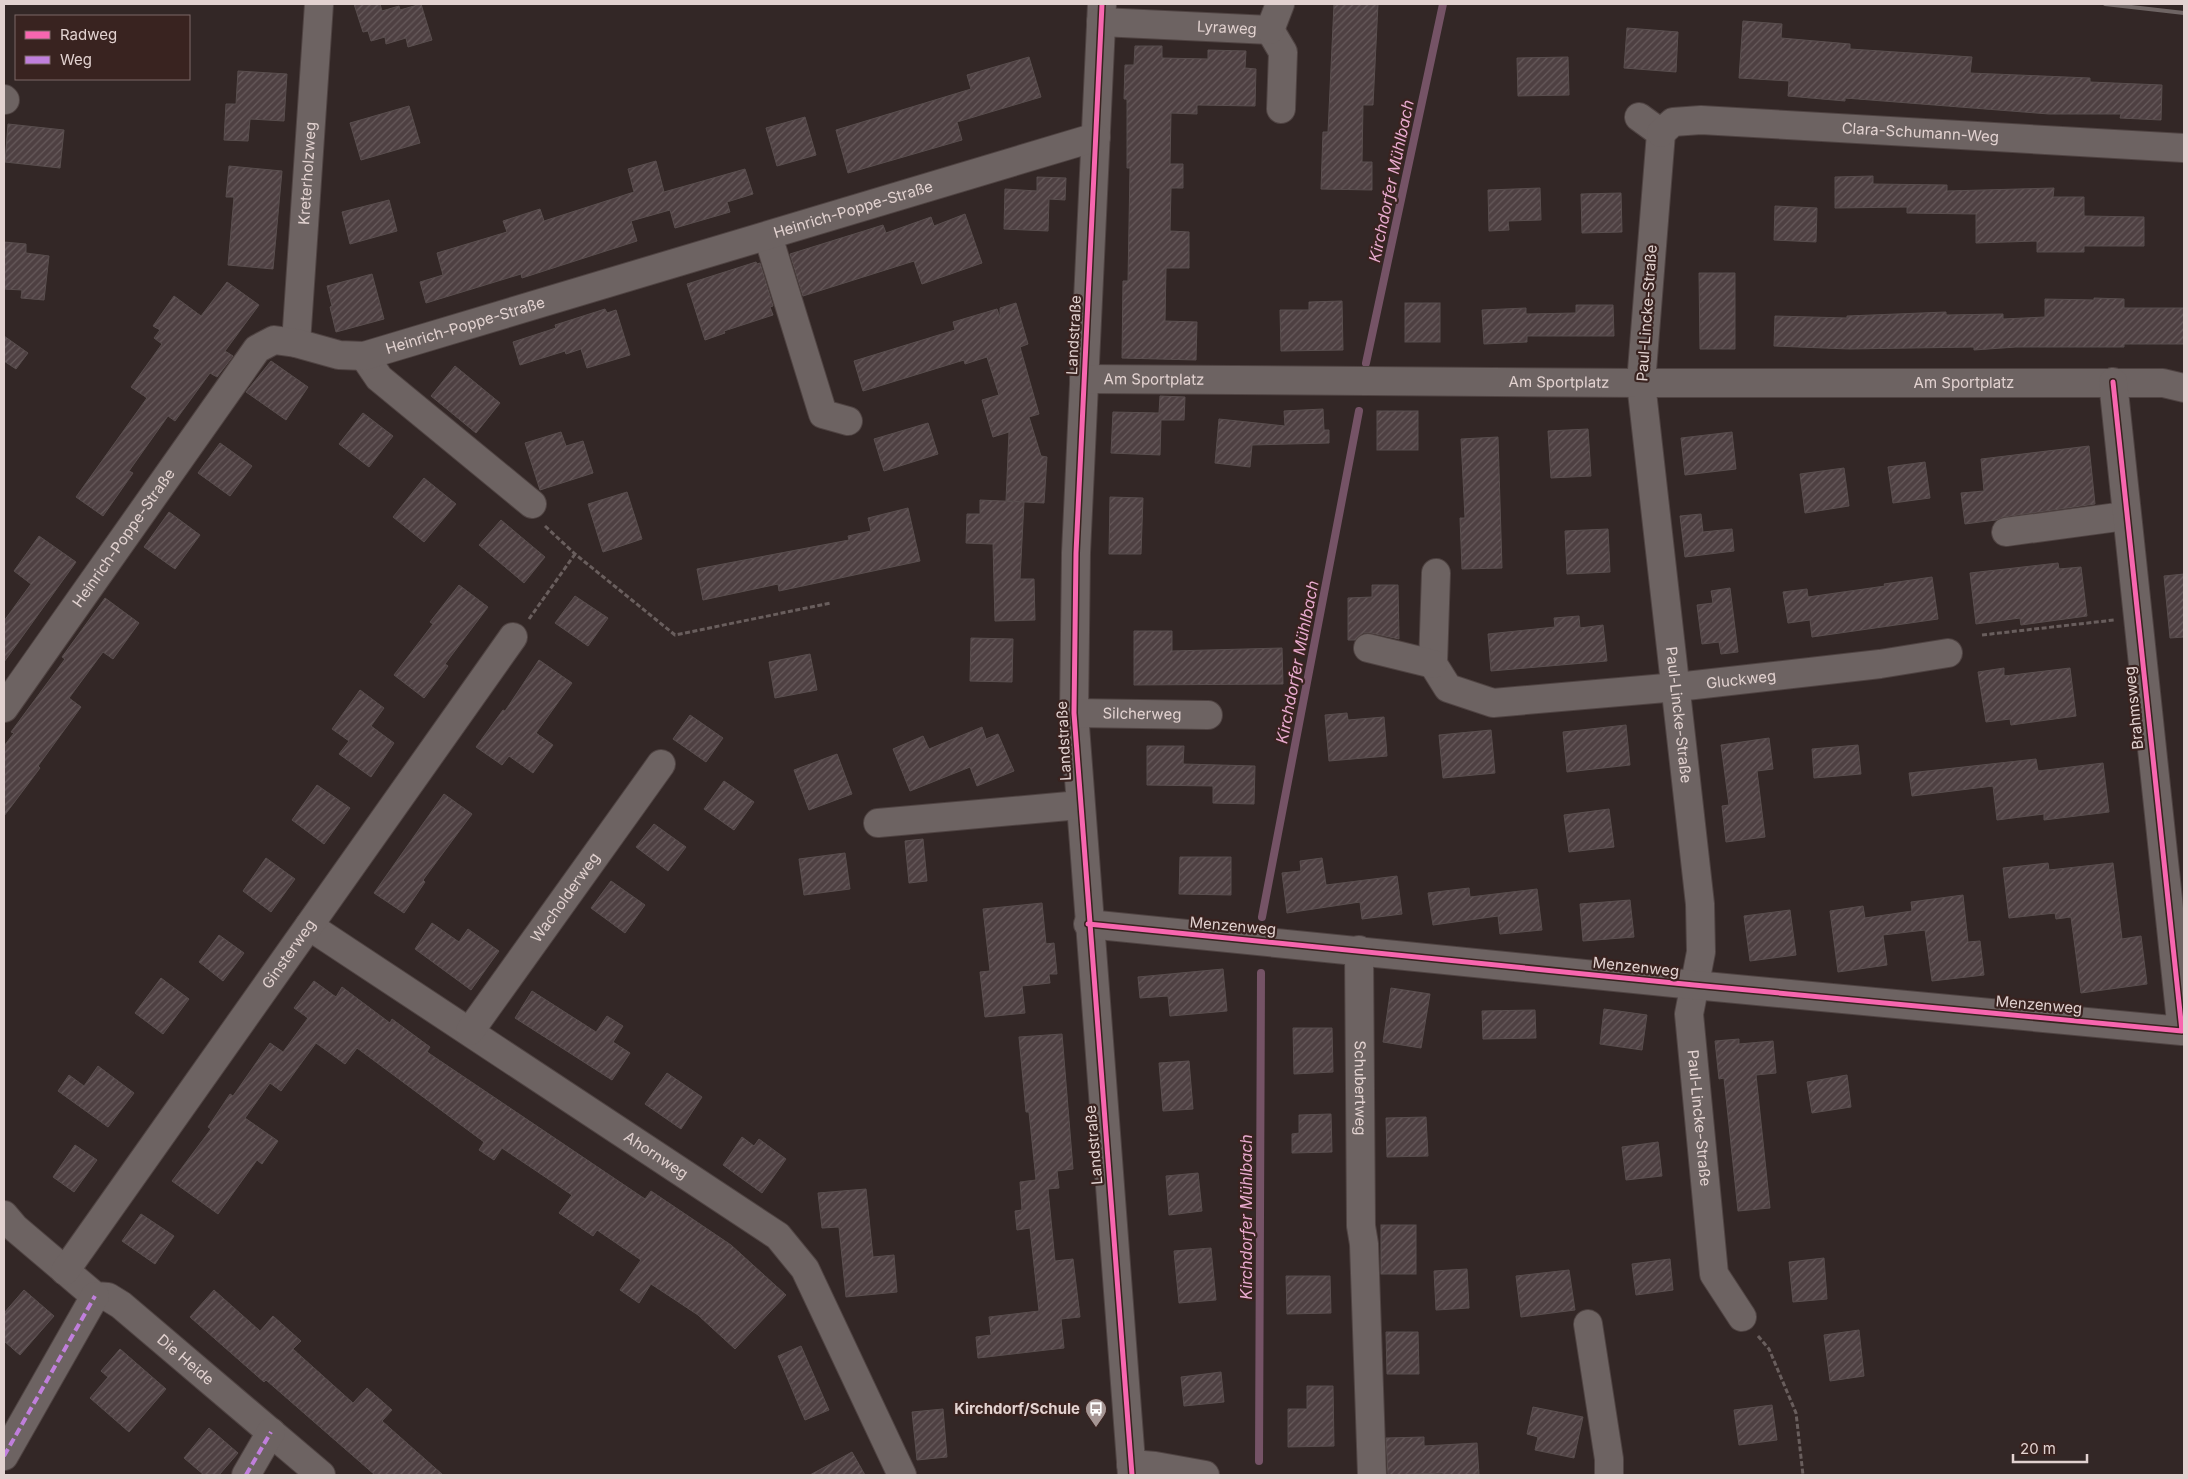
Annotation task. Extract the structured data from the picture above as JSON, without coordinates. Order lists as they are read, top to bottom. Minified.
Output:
{"streets":{"street":["Lyraweg","Clara-Schumann-Weg","Kreterholzweg","Heinrich-Poppe-Straße","Paul-Lincke-Straße","Landstraße","Am Sportplatz","Gluckweg","Brahmsweg","Silcherweg","Wacholderweg","Menzenweg","Ginsterweg","Schubertweg","Ahornweg","Die Heide"]},"crossings":[["Lyraweg","Landstraße"],["Clara-Schumann-Weg","Paul-Lincke-Straße"],["Kreterholzweg","Heinrich-Poppe-Straße"],["Heinrich-Poppe-Straße","Landstraße"],["Paul-Lincke-Straße","Am Sportplatz"],["Paul-Lincke-Straße","Gluckweg"],["Paul-Lincke-Straße","Menzenweg"],["Landstraße","Am Sportplatz"],["Landstraße","Silcherweg"],["Landstraße","Menzenweg"],["Am Sportplatz","Brahmsweg"],["Brahmsweg","Menzenweg"],["Wacholderweg","Ahornweg"],["Menzenweg","Schubertweg"],["Ginsterweg","Ahornweg"],["Ginsterweg","Die Heide"]],"water":["Kirchdorfer Mühlbach"],"places":{"bus stop":["Kirchdorf/Schule"]},"legend":["Radweg","Weg"],"scale_bar":"20 m"}
